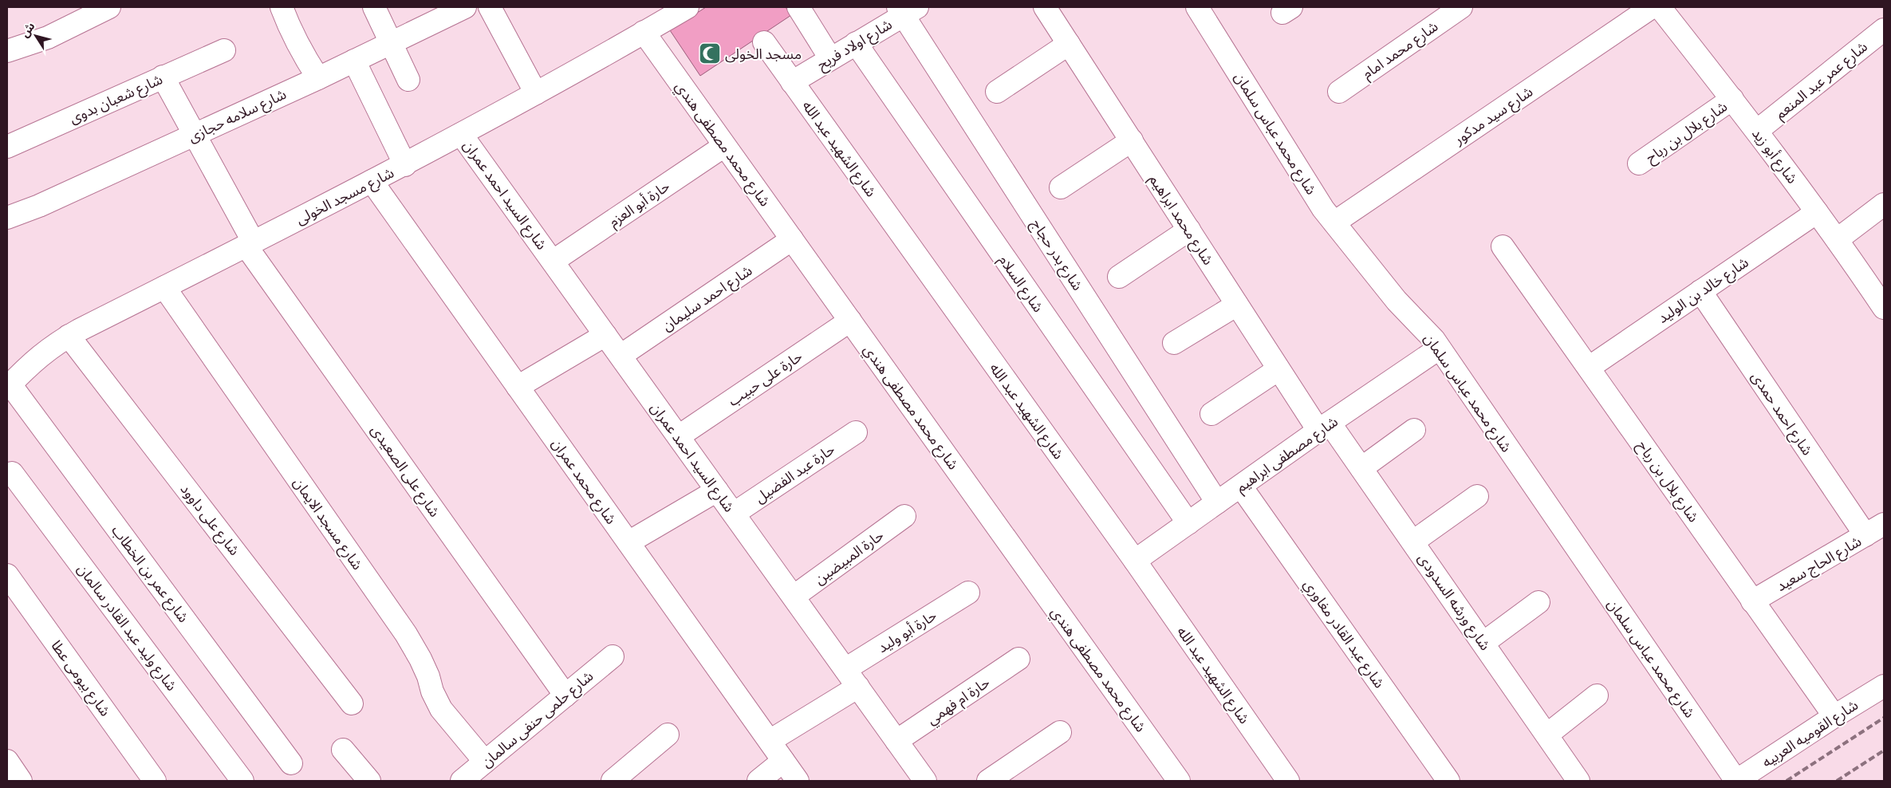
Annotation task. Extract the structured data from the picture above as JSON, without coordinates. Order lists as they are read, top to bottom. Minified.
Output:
{"streets":{"street":["شارع اولاد فريح","شارع محمد امام","شارع عمر عبد المنعم","شارع شعبان بدوى","شارع سلامه حجازى","شارع سيد مدكور","شارع بلال بن رباح","شارع محمد عباس سلمان","شارع محمد مصطفى هندي","شارع الشهيد عبد الله","شارع أبو زيد","شارع السيد احمد عمران","شارع مسجد الخولى","حارة أبو العزم","شارع محمد ابراهيم","شارع بدر حجاج","شارع السلام","شارع خالد بن الوليد","شارع احمد سليمان","حارة على حبيب","شارع احمد حمدى","شارع مصطفى ابراهيم","شارع على الصعيدى","حارة عبد الفضيل","شارع محمد عمران","شارع على داوود","شارع مسجد الايمان","حارة المبيضين","شارع الحاج سعيد","شارع عمر بن الخطاب","شارع ورشه السدودى","شارع وليد عبد القادر سالمان","حارة أبو وليد","شارع عبد القادر مغاوري","شارع بيومى عطا","حارة ام فهمي","شارع حلمى حنفى سالمان","شارع القوميه العربيه"]},"crossings":[["شارع اولاد فريح","شارع الشهيد عبد الله"],["شارع اولاد فريح","شارع بدر حجاج"],["شارع اولاد فريح","شارع السلام"],["شارع عمر عبد المنعم","شارع أبو زيد"],["شارع شعبان بدوى","شارع على الصعيدى"],["شارع سلامه حجازى","شارع على الصعيدى"],["شارع سيد مدكور","شارع محمد عباس سلمان"],["شارع بلال بن رباح","شارع أبو زيد"],["شارع بلال بن رباح","شارع خالد بن الوليد"],["شارع بلال بن رباح","شارع الحاج سعيد"],["شارع بلال بن رباح","شارع القوميه العربيه"],["شارع محمد عباس سلمان","شارع مصطفى ابراهيم"],["شارع محمد عباس سلمان","شارع القوميه العربيه"],["شارع محمد مصطفى هندي","شارع مسجد الخولى"],["شارع محمد مصطفى هندي","حارة أبو العزم"],["شارع محمد مصطفى هندي","شارع احمد سليمان"],["شارع محمد مصطفى هندي","حارة على حبيب"],["شارع الشهيد عبد الله","شارع مصطفى ابراهيم"],["شارع أبو زيد","شارع خالد بن الوليد"],["شارع السيد احمد عمران","شارع مسجد الخولى"],["شارع السيد احمد عمران","حارة أبو العزم"],["شارع السيد احمد عمران","شارع احمد سليمان"],["شارع السيد احمد عمران","حارة على حبيب"],["شارع السيد احمد عمران","حارة عبد الفضيل"],["شارع السيد احمد عمران","حارة المبيضين"],["شارع السيد احمد عمران","حارة أبو وليد"],["شارع السيد احمد عمران","حارة ام فهمي"],["شارع مسجد الخولى","شارع على الصعيدى"],["شارع مسجد الخولى","شارع محمد عمران"],["شارع مسجد الخولى","شارع على داوود"],["شارع مسجد الخولى","شارع مسجد الايمان"],["شارع مسجد الخولى","شارع عمر بن الخطاب"],["شارع محمد ابراهيم","شارع مصطفى ابراهيم"],["شارع محمد ابراهيم","شارع ورشه السدودى"],["شارع بدر حجاج","شارع مصطفى ابراهيم"],["شارع السلام","شارع مصطفى ابراهيم"],["شارع خالد بن الوليد","شارع احمد حمدى"],["شارع احمد حمدى","شارع الحاج سعيد"],["شارع مصطفى ابراهيم","شارع ورشه السدودى"],["شارع مصطفى ابراهيم","شارع عبد القادر مغاوري"],["شارع على الصعيدى","شارع حلمى حنفى سالمان"],["شارع مسجد الايمان","شارع حلمى حنفى سالمان"]],"places":{"mosque":["مسجد الخولى"]},"north":"top left"}
